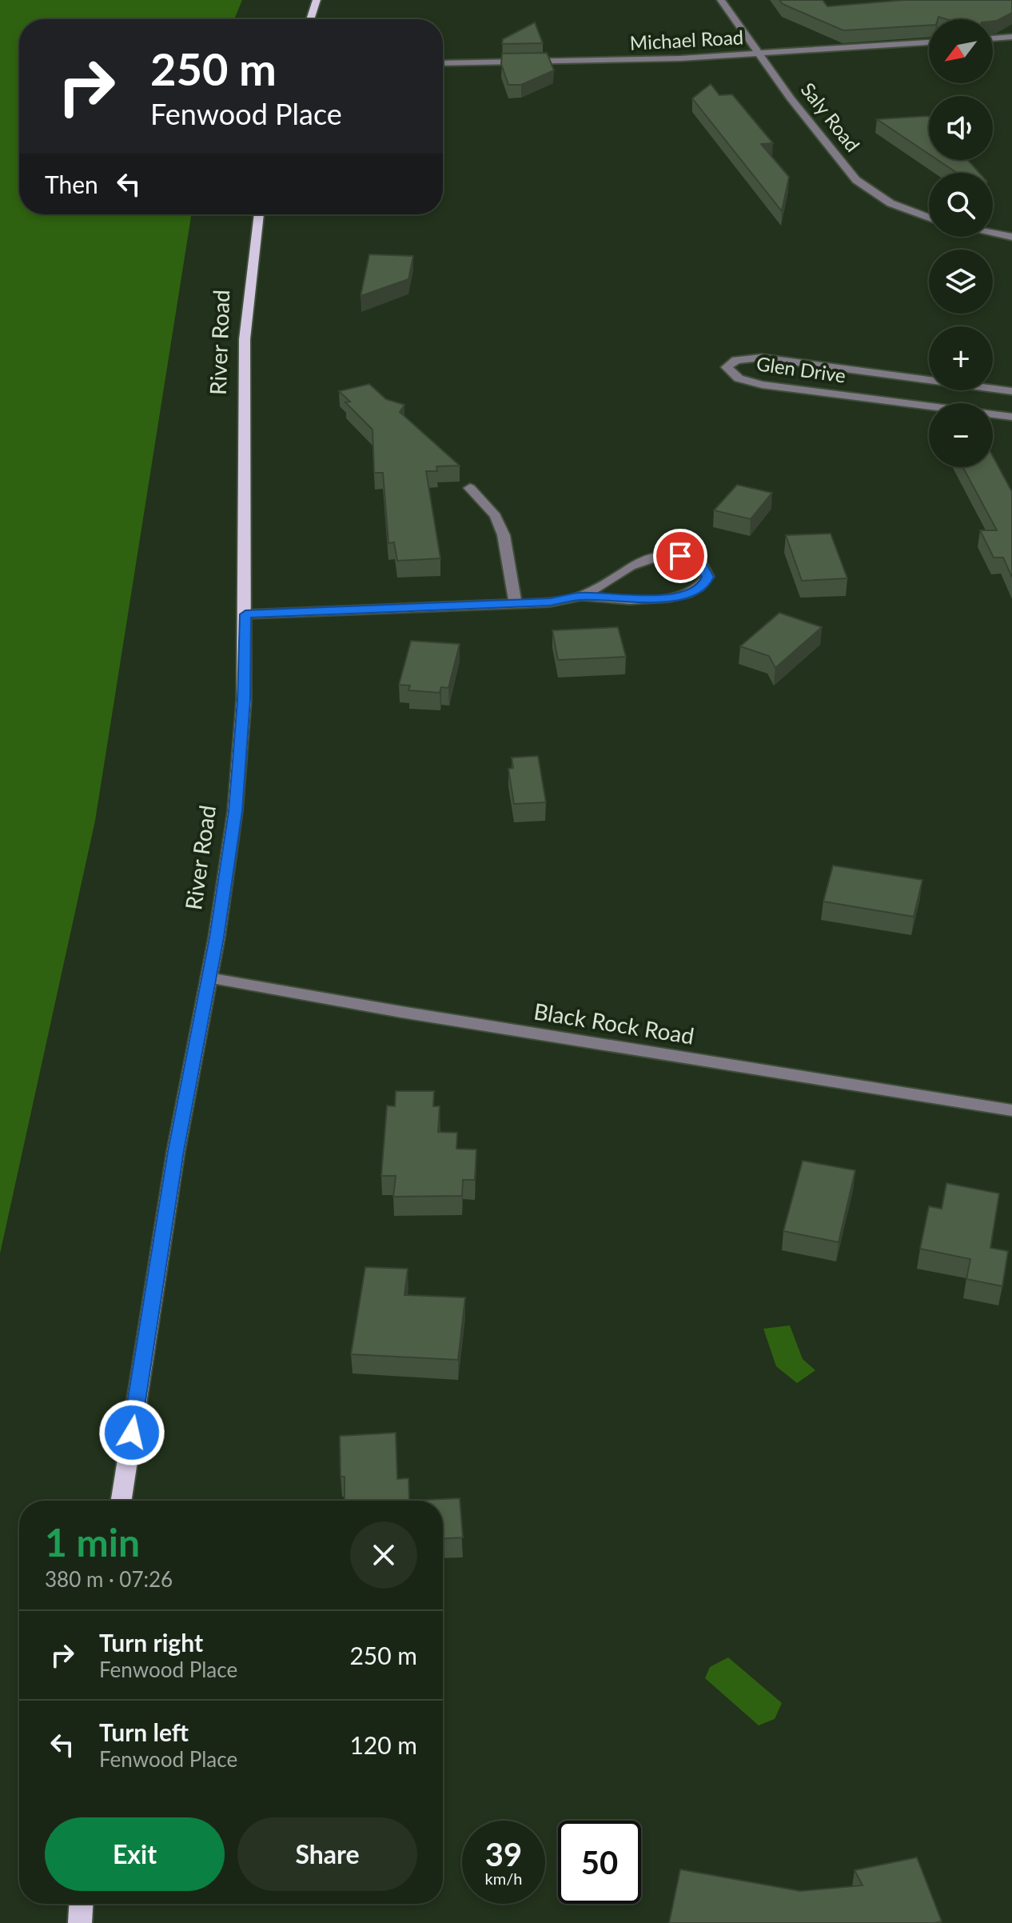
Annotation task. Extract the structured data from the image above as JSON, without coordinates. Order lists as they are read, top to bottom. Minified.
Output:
{"streets":{"main road":["River Road"],"street":["Michael Road","Saly Road","Glen Drive","Black Rock Road"]},"crossings":[["Michael Road","Saly Road"],["River Road","Black Rock Road"]],"north":"bottom left","page":{"map_buttons":["+","−"],"turn":["250 m","Fenwood Place"],"then":"Then","heading":["1 min","380 m · 07:26"],"list":[{"name":"Turn right","note":"Fenwood Place","value":"250 m"},{"name":"Turn left","note":"Fenwood Place","value":"120 m"}],"buttons":["Exit","Share"],"speed":"39 km/h","limit":"50"}}
